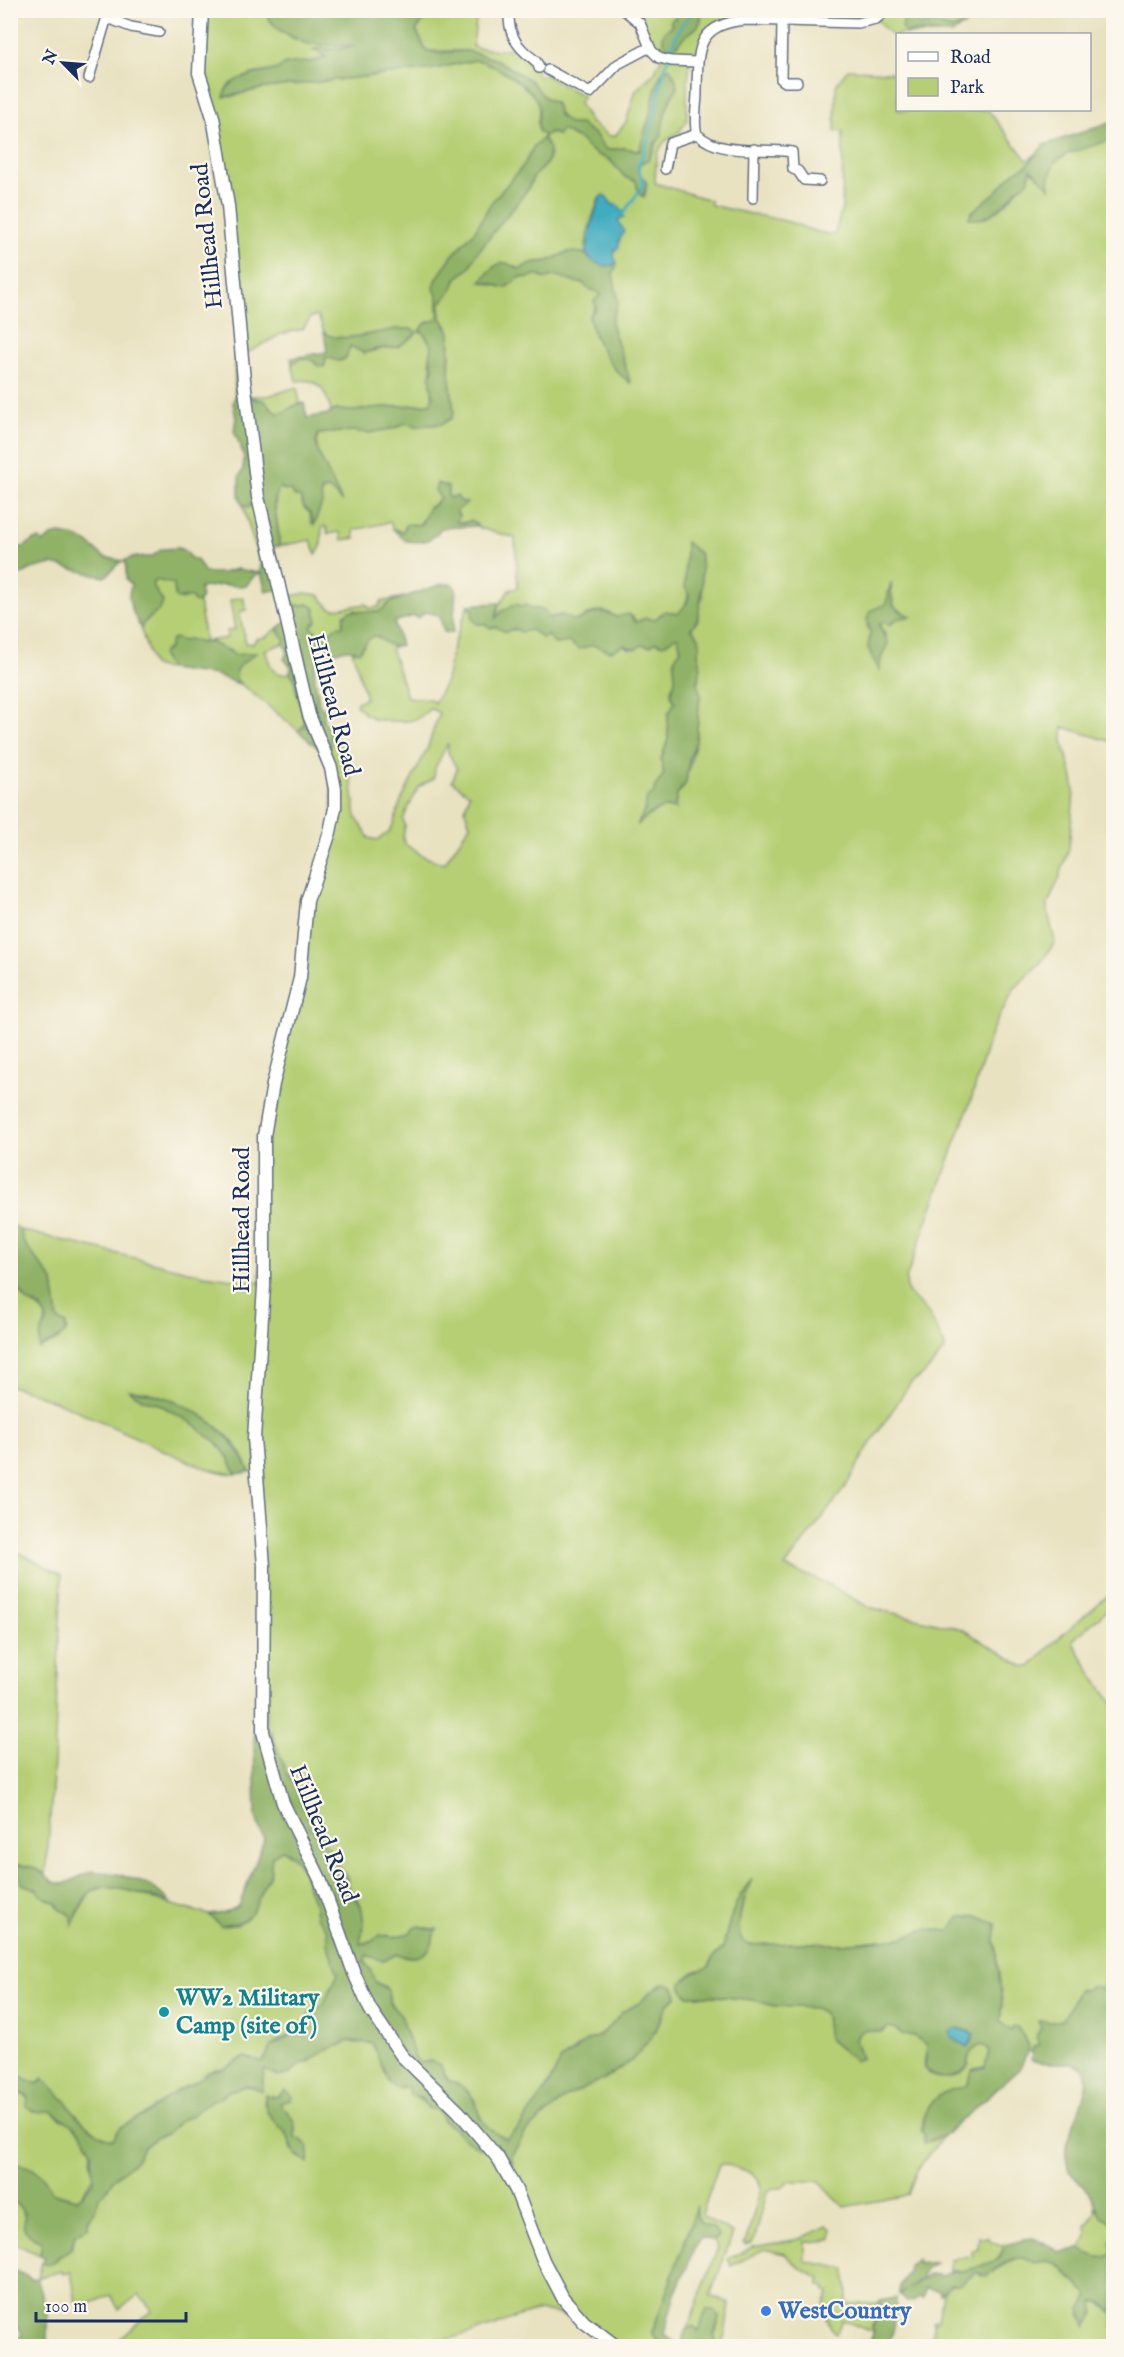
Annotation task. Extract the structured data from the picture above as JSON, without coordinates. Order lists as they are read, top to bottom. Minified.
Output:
{"streets":{"street":["Hillhead Road"]},"places":["WW2 Military Camp (site of)","WestCountry"],"legend":["Road","Park"],"scale_bar":"100 m","north":"top left"}
